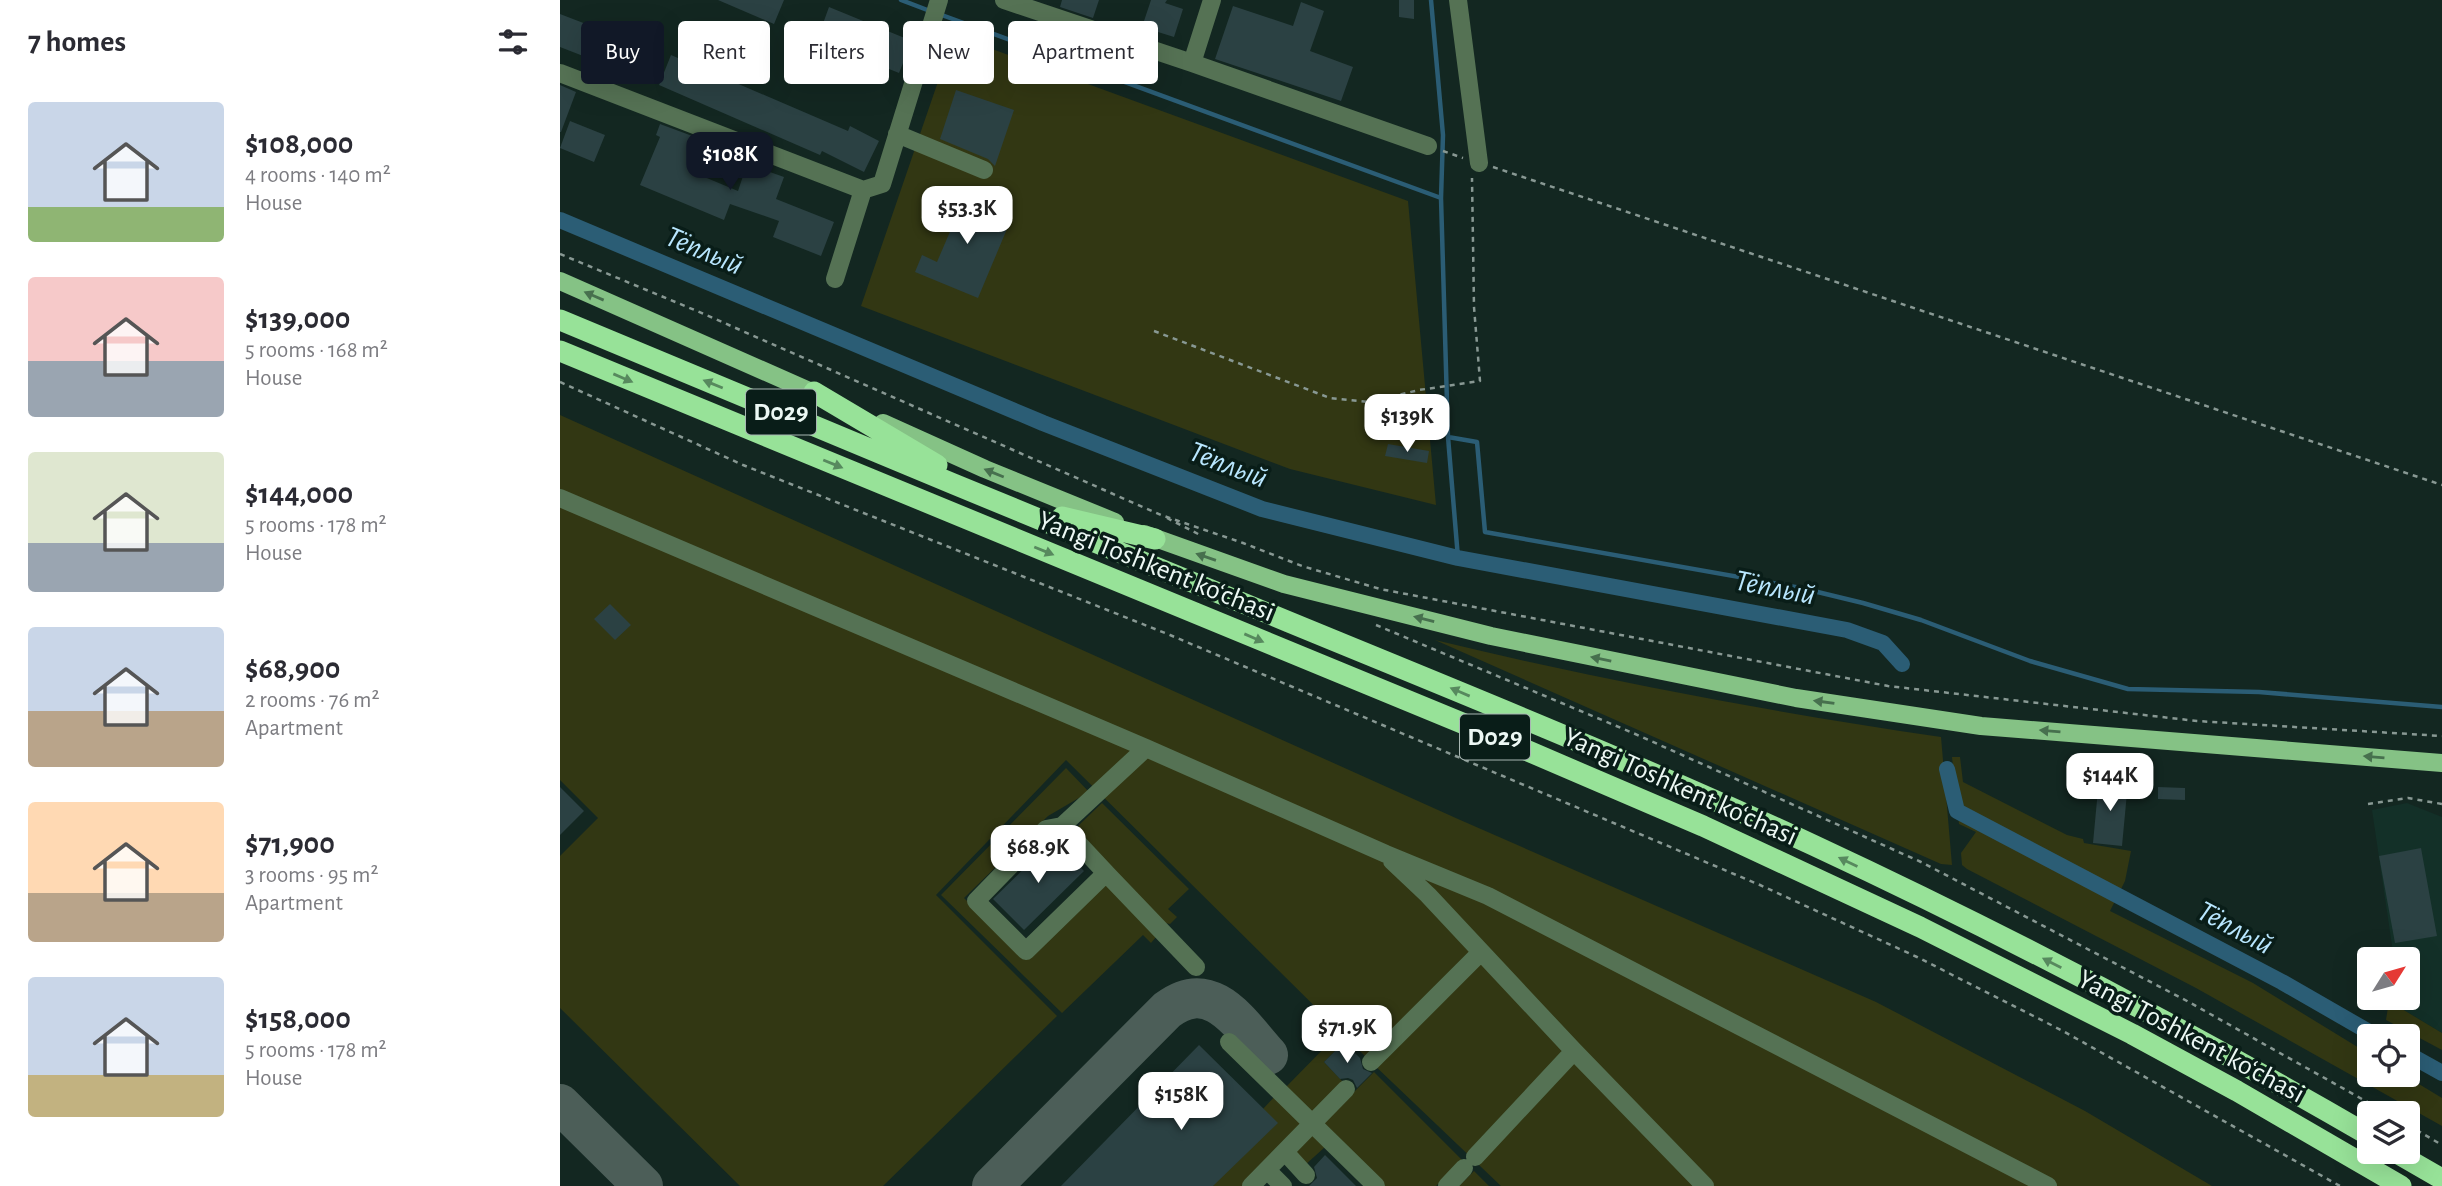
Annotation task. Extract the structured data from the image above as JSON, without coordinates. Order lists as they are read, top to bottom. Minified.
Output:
{"streets":{"highway":["D029","Yangi Toshkent ko‘chasi"]},"water":["Тёплый"],"north":"top right","page":{"heading":"7 homes","chip":["Buy","Rent","Filters","New","Apartment"],"list":[{"name":"$108,000","note":"4 rooms · 140 m² · House"},{"name":"$139,000","note":"5 rooms · 168 m² · House"},{"name":"$144,000","note":"5 rooms · 178 m² · House"},{"name":"$68,900","note":"2 rooms · 76 m² · Apartment"},{"name":"$71,900","note":"3 rooms · 95 m² · Apartment"},{"name":"$158,000","note":"5 rooms · 178 m² · House"}],"price":["$108K","$53.3K","$139K","$144K","$68.9K","$71.9K","$158K"]}}
